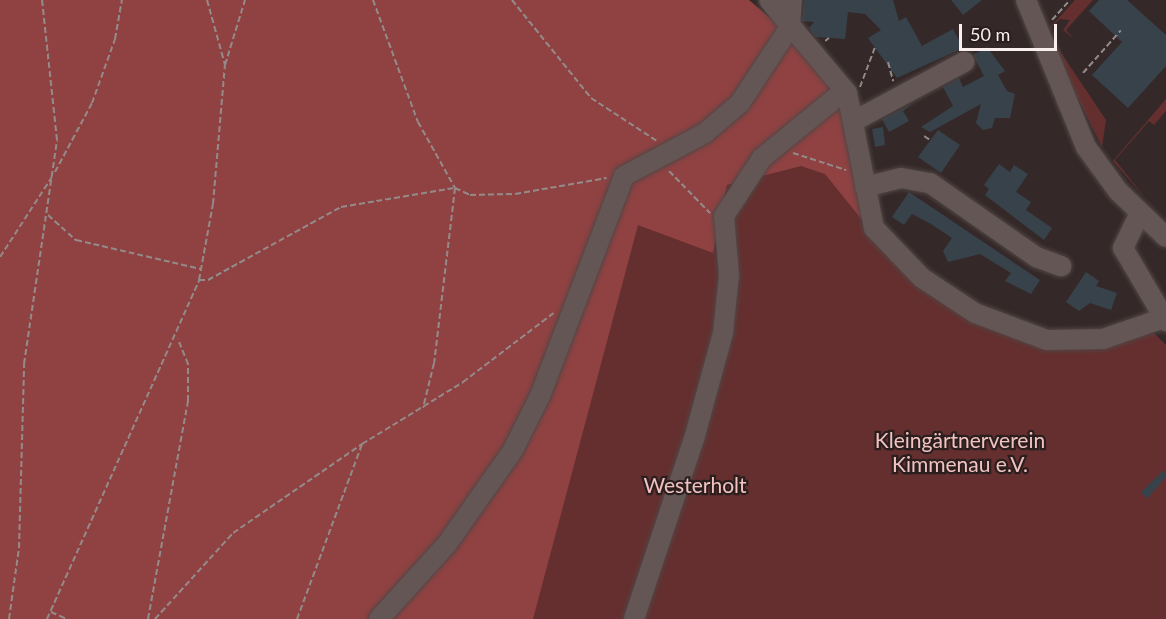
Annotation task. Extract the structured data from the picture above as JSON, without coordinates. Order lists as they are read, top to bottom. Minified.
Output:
{"parks":["Kleingärtnerverein Kimmenau e.V.","Westerholt"],"scale_bar":"50 m"}
